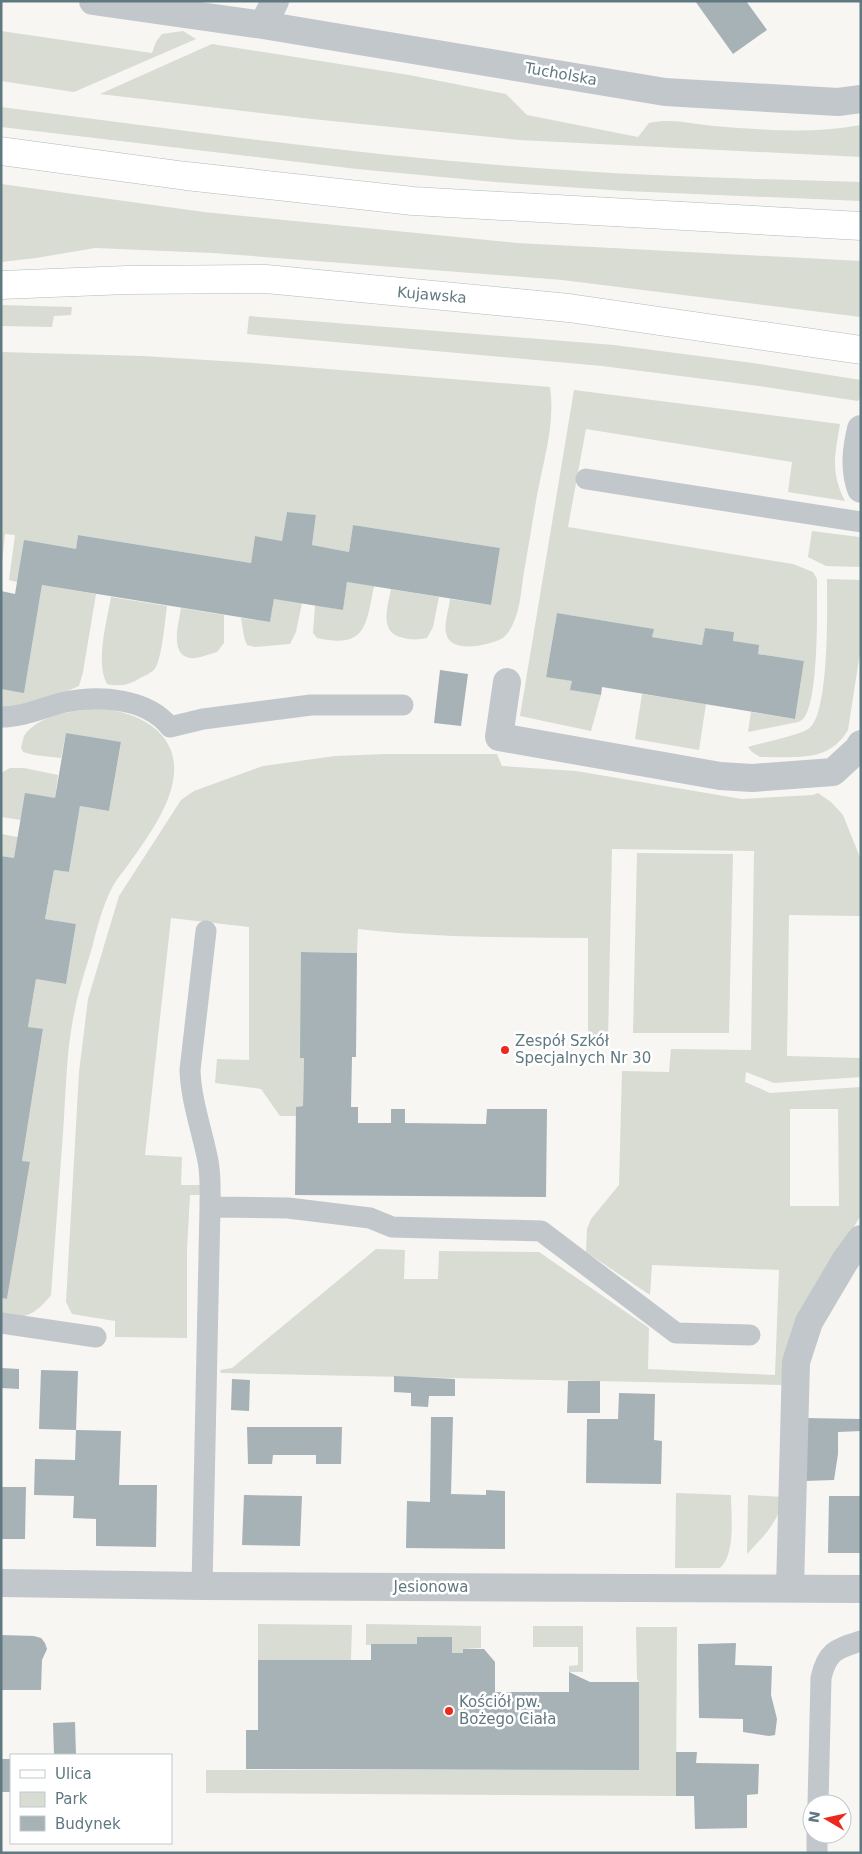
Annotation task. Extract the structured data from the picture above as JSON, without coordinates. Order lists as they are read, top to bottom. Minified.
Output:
{"streets":{"main road":["Kujawska"],"street":["Tucholska","Jesionowa"]},"places":["Zespół Szkół Specjalnych Nr 30","Kościół pw. Bożego Ciała"],"legend":["Ulica","Park","Budynek"],"north":"left"}
